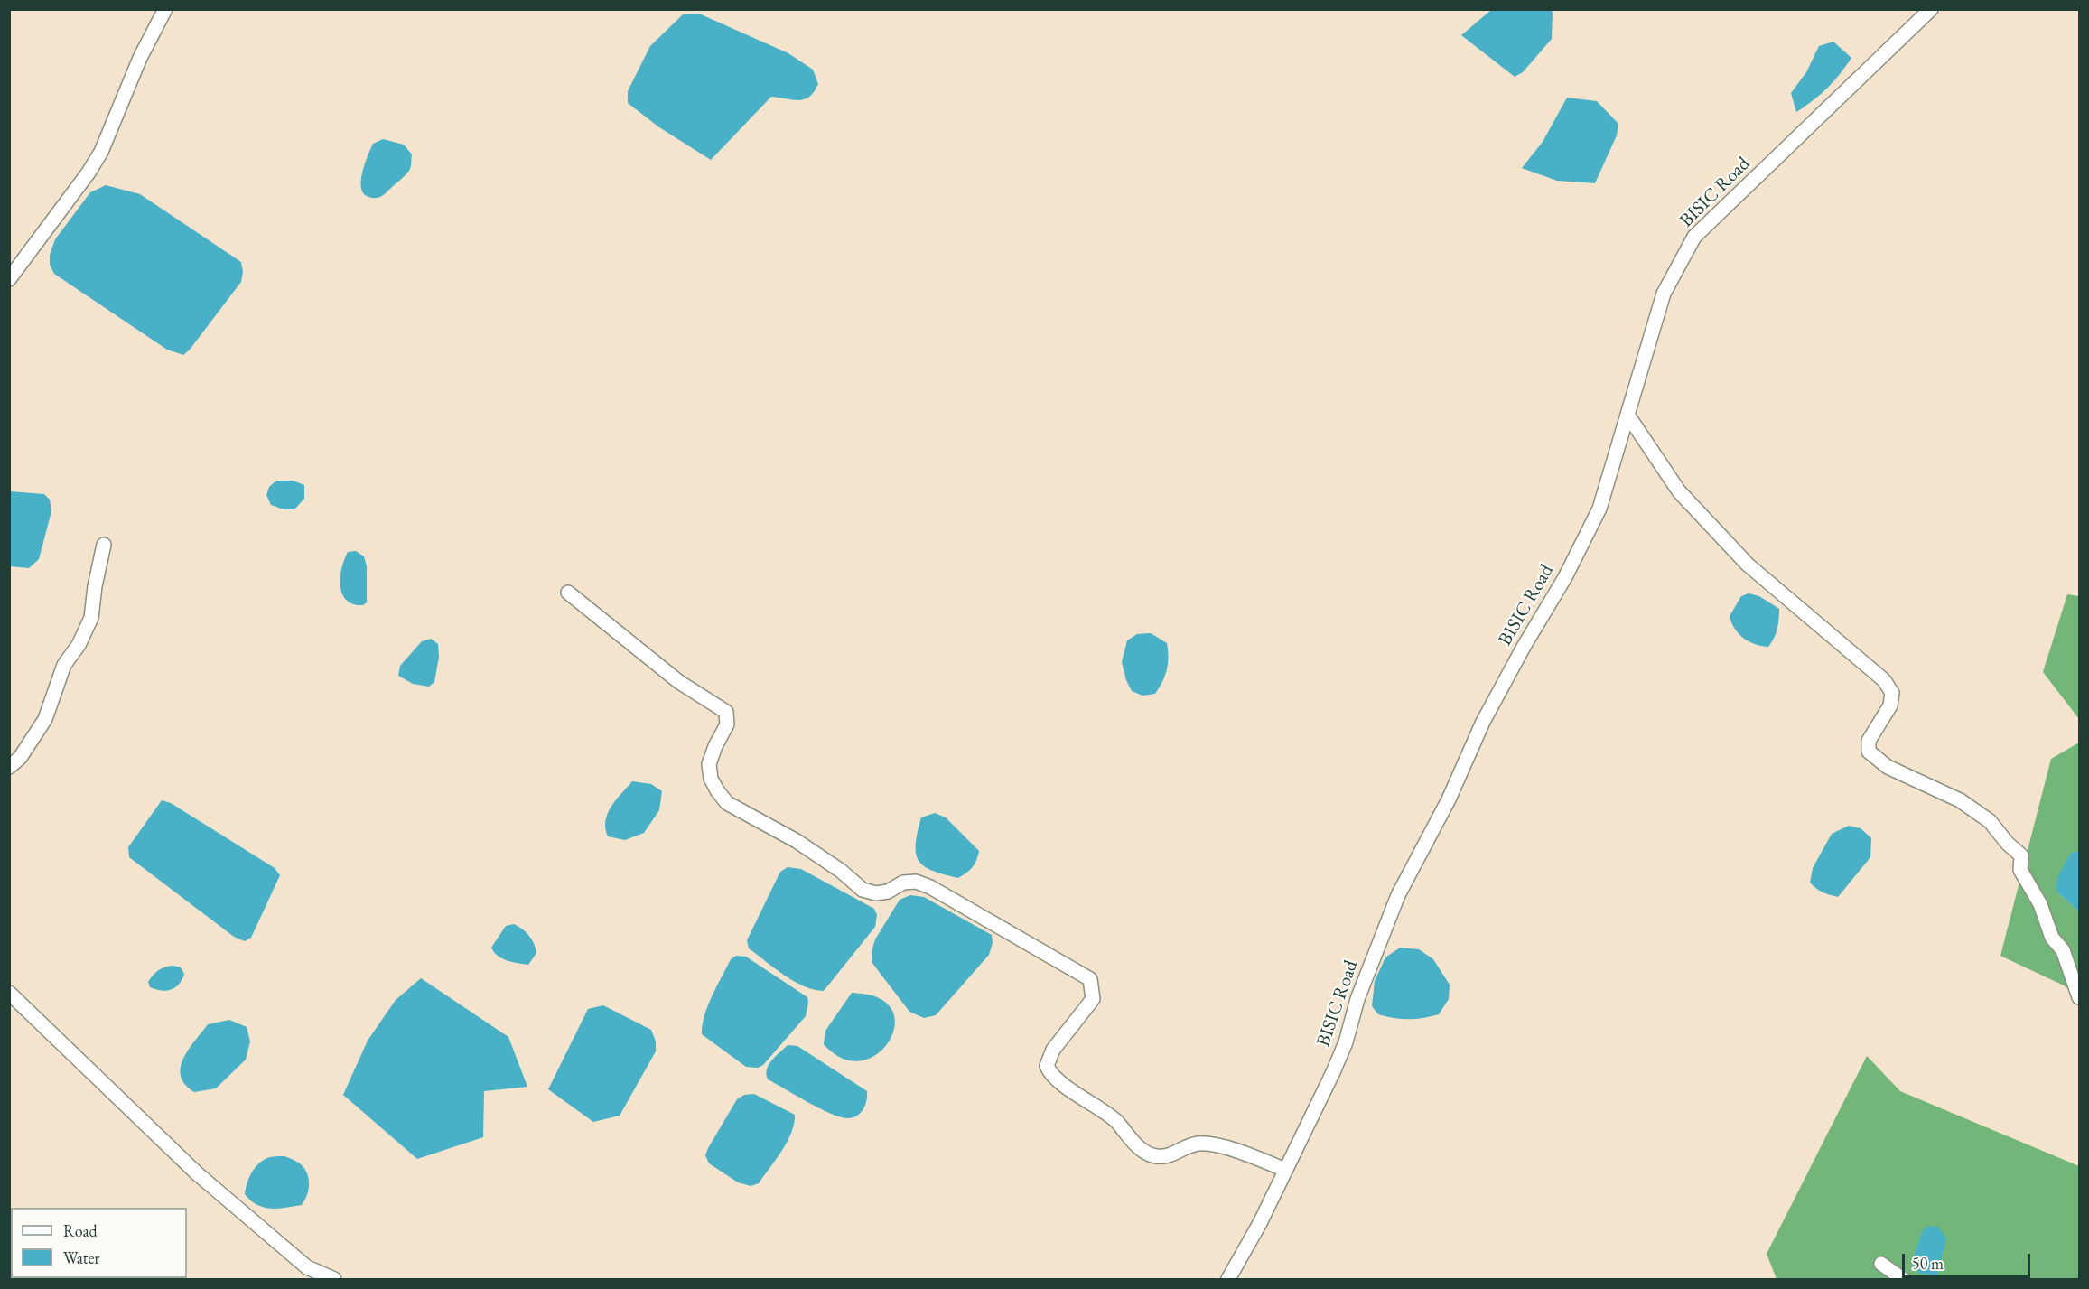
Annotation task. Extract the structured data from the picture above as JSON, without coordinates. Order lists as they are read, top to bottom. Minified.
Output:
{"streets":{"street":["BISIC Road"]},"legend":["Road","Water"],"scale_bar":"50 m"}
